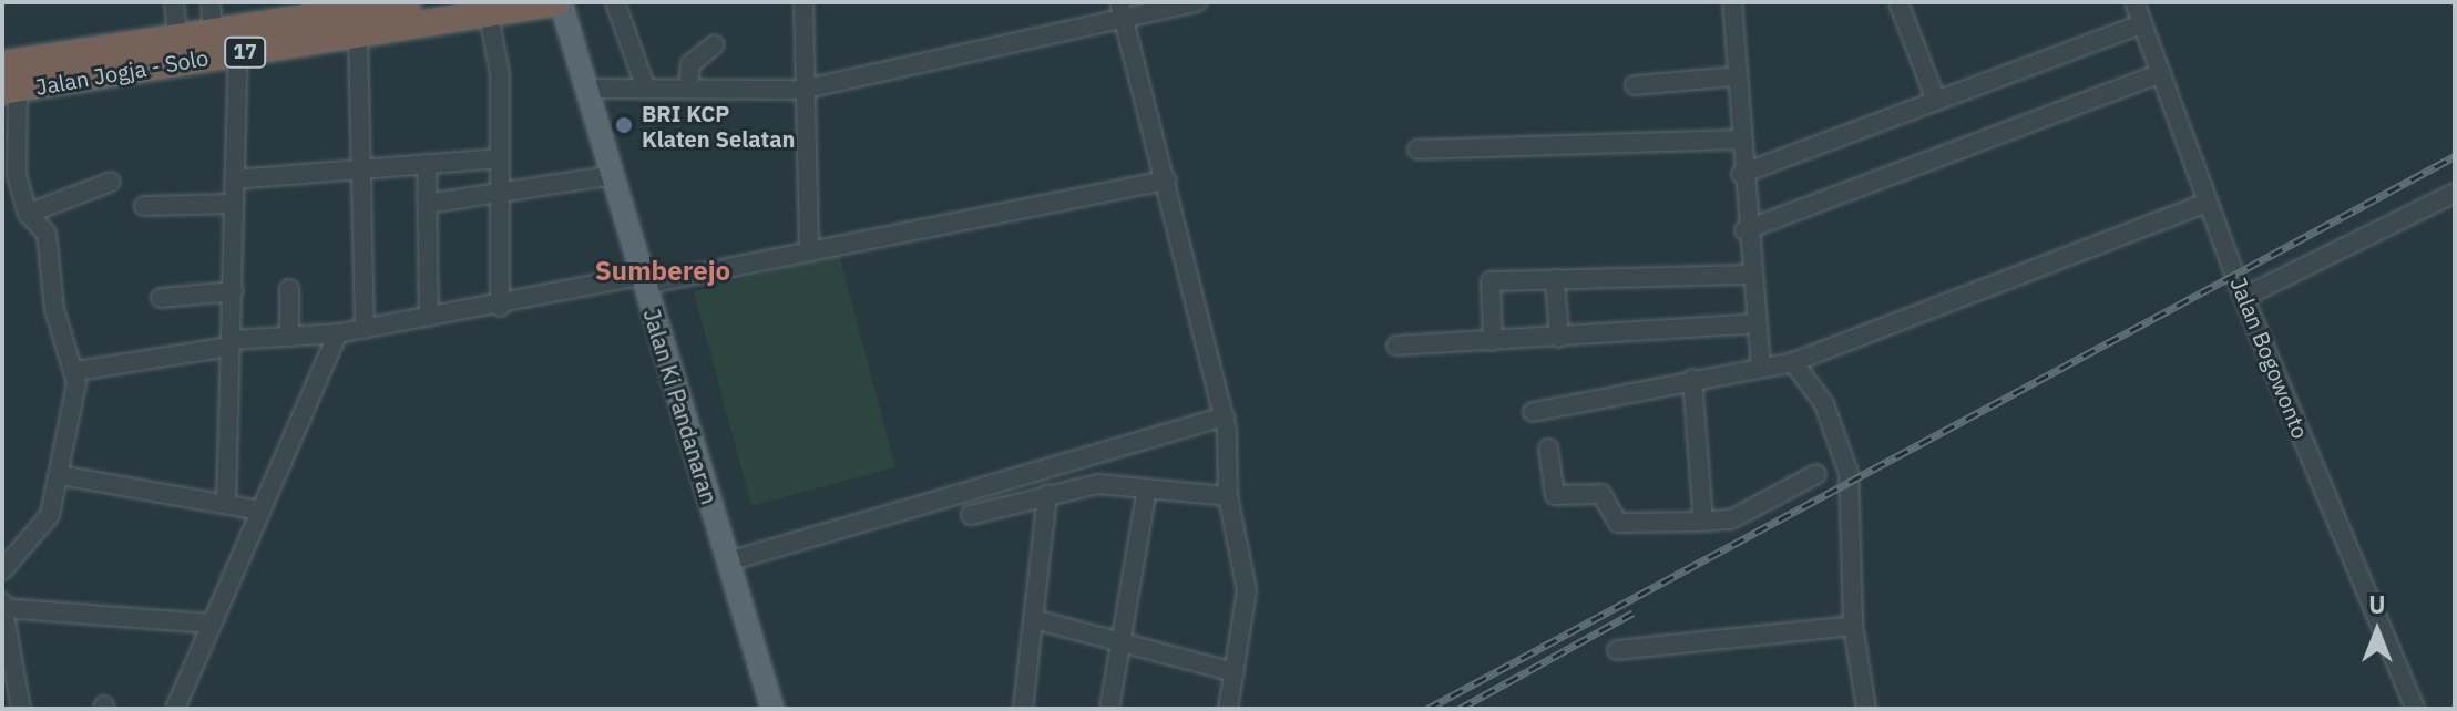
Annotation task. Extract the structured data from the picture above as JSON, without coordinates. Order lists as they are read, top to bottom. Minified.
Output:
{"streets":{"highway":["17","Jalan Jogja - Solo"],"main road":["Jalan Ki Pandanaran"],"street":["Jalan Bogowonto"]},"crossings":[["Jalan Jogja - Solo","Jalan Ki Pandanaran"]],"districts":["Sumberejo"],"places":["BRI KCP Klaten Selatan"],"north":"top"}
